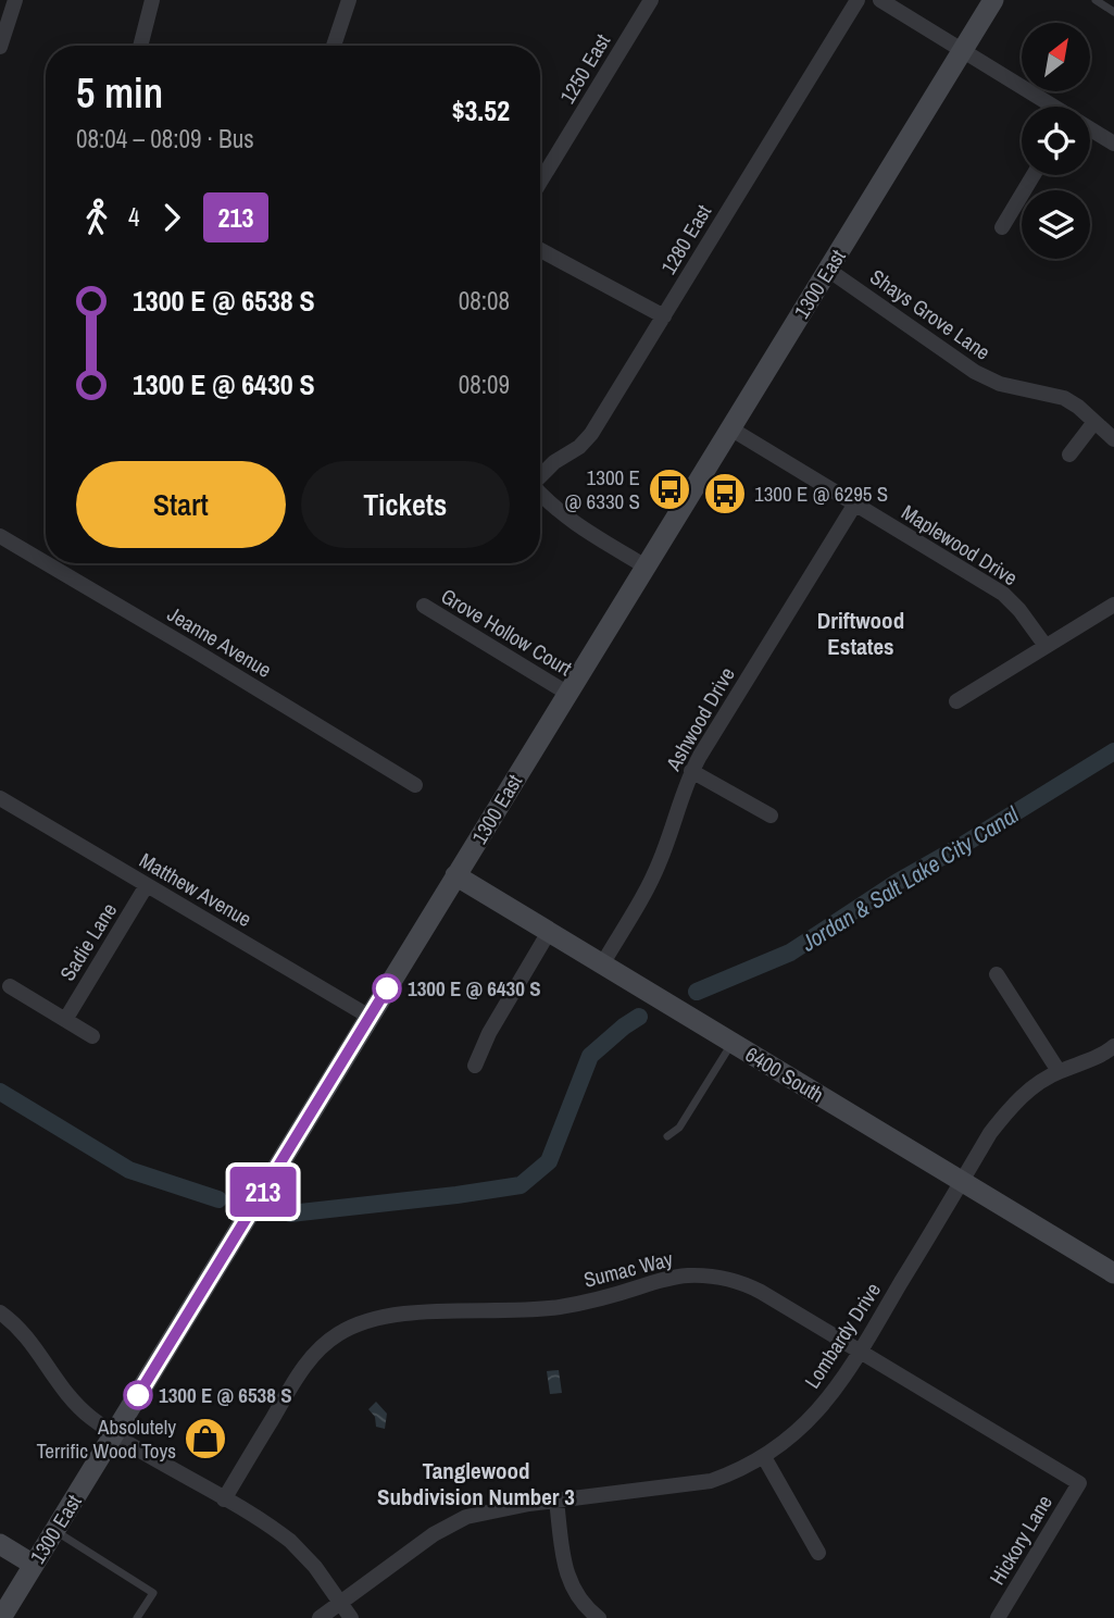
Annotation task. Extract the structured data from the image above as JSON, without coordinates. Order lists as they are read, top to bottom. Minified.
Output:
{"streets":{"main road":["1300 East","6400 South"],"street":["1250 East","1280 East","Shays Grove Lane","Maplewood Drive","Grove Hollow Court","Jeanne Avenue","Ashwood Drive","Matthew Avenue","Sadie Lane","Sumac Way","Lombardy Drive","Hickory Lane"]},"crossings":[["1300 East","Shays Grove Lane"],["1300 East","Maplewood Drive"],["1300 East","Grove Hollow Court"],["1300 East","Matthew Avenue"],["1300 East","6400 South"],["Maplewood Drive","Ashwood Drive"],["Ashwood Drive","6400 South"],["Matthew Avenue","Sadie Lane"],["6400 South","Lombardy Drive"],["Sumac Way","Lombardy Drive"],["Sumac Way","Hickory Lane"]],"districts":["Driftwood Estates","Tanglewood Subdivision Number 3"],"water":["Jordan & Salt Lake City Canal"],"places":{"bus stop":["1300 E @ 6330 S","1300 E @ 6295 S"],"other":["1300 E @ 6430 S","1300 E @ 6538 S"],"shop":["Absolutely Terrific Wood Toys"]},"lines":["bus line 213"],"north":"top right","page":{"on_map":"213","heading":["5 min","08:04 – 08:09 · Bus","$3.52"],"legs":["4","213"],"list":[{"name":"1300 E @ 6538 S","value":"08:08"},{"name":"1300 E @ 6430 S","value":"08:09"}],"buttons":["Start","Tickets"]}}
